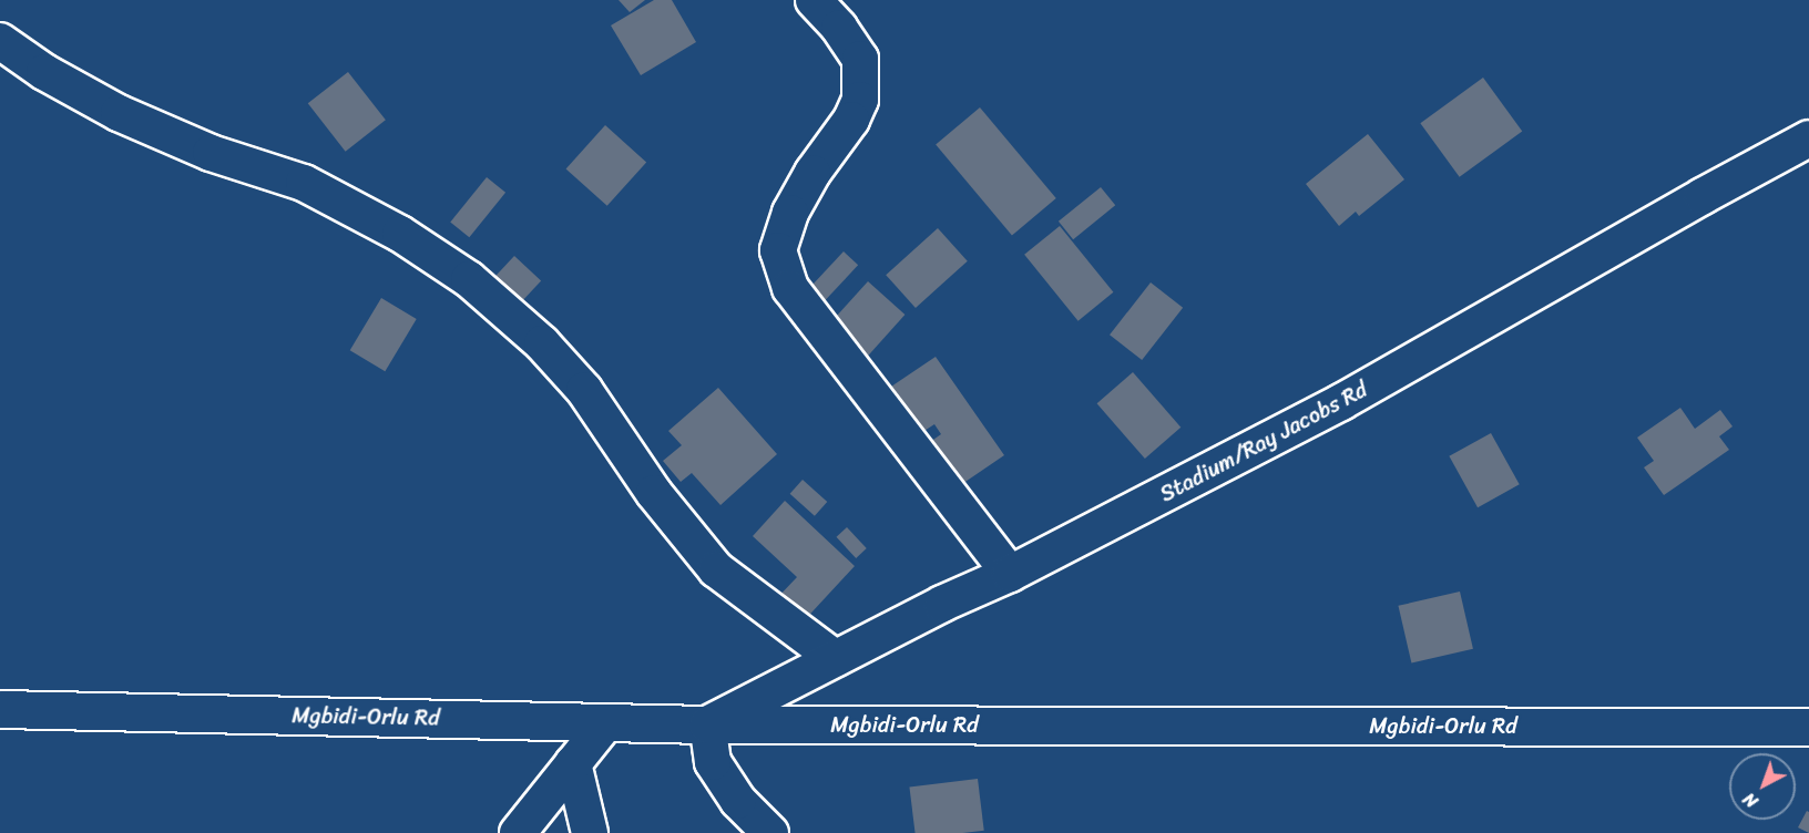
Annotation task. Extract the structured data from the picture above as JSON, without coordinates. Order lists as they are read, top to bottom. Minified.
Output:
{"streets":{"main road":["Mgbidi-Orlu Rd"],"street":["Stadium/Ray Jacobs Rd"]},"crossings":[["Stadium/Ray Jacobs Rd","Mgbidi-Orlu Rd"]],"north":"bottom left"}
